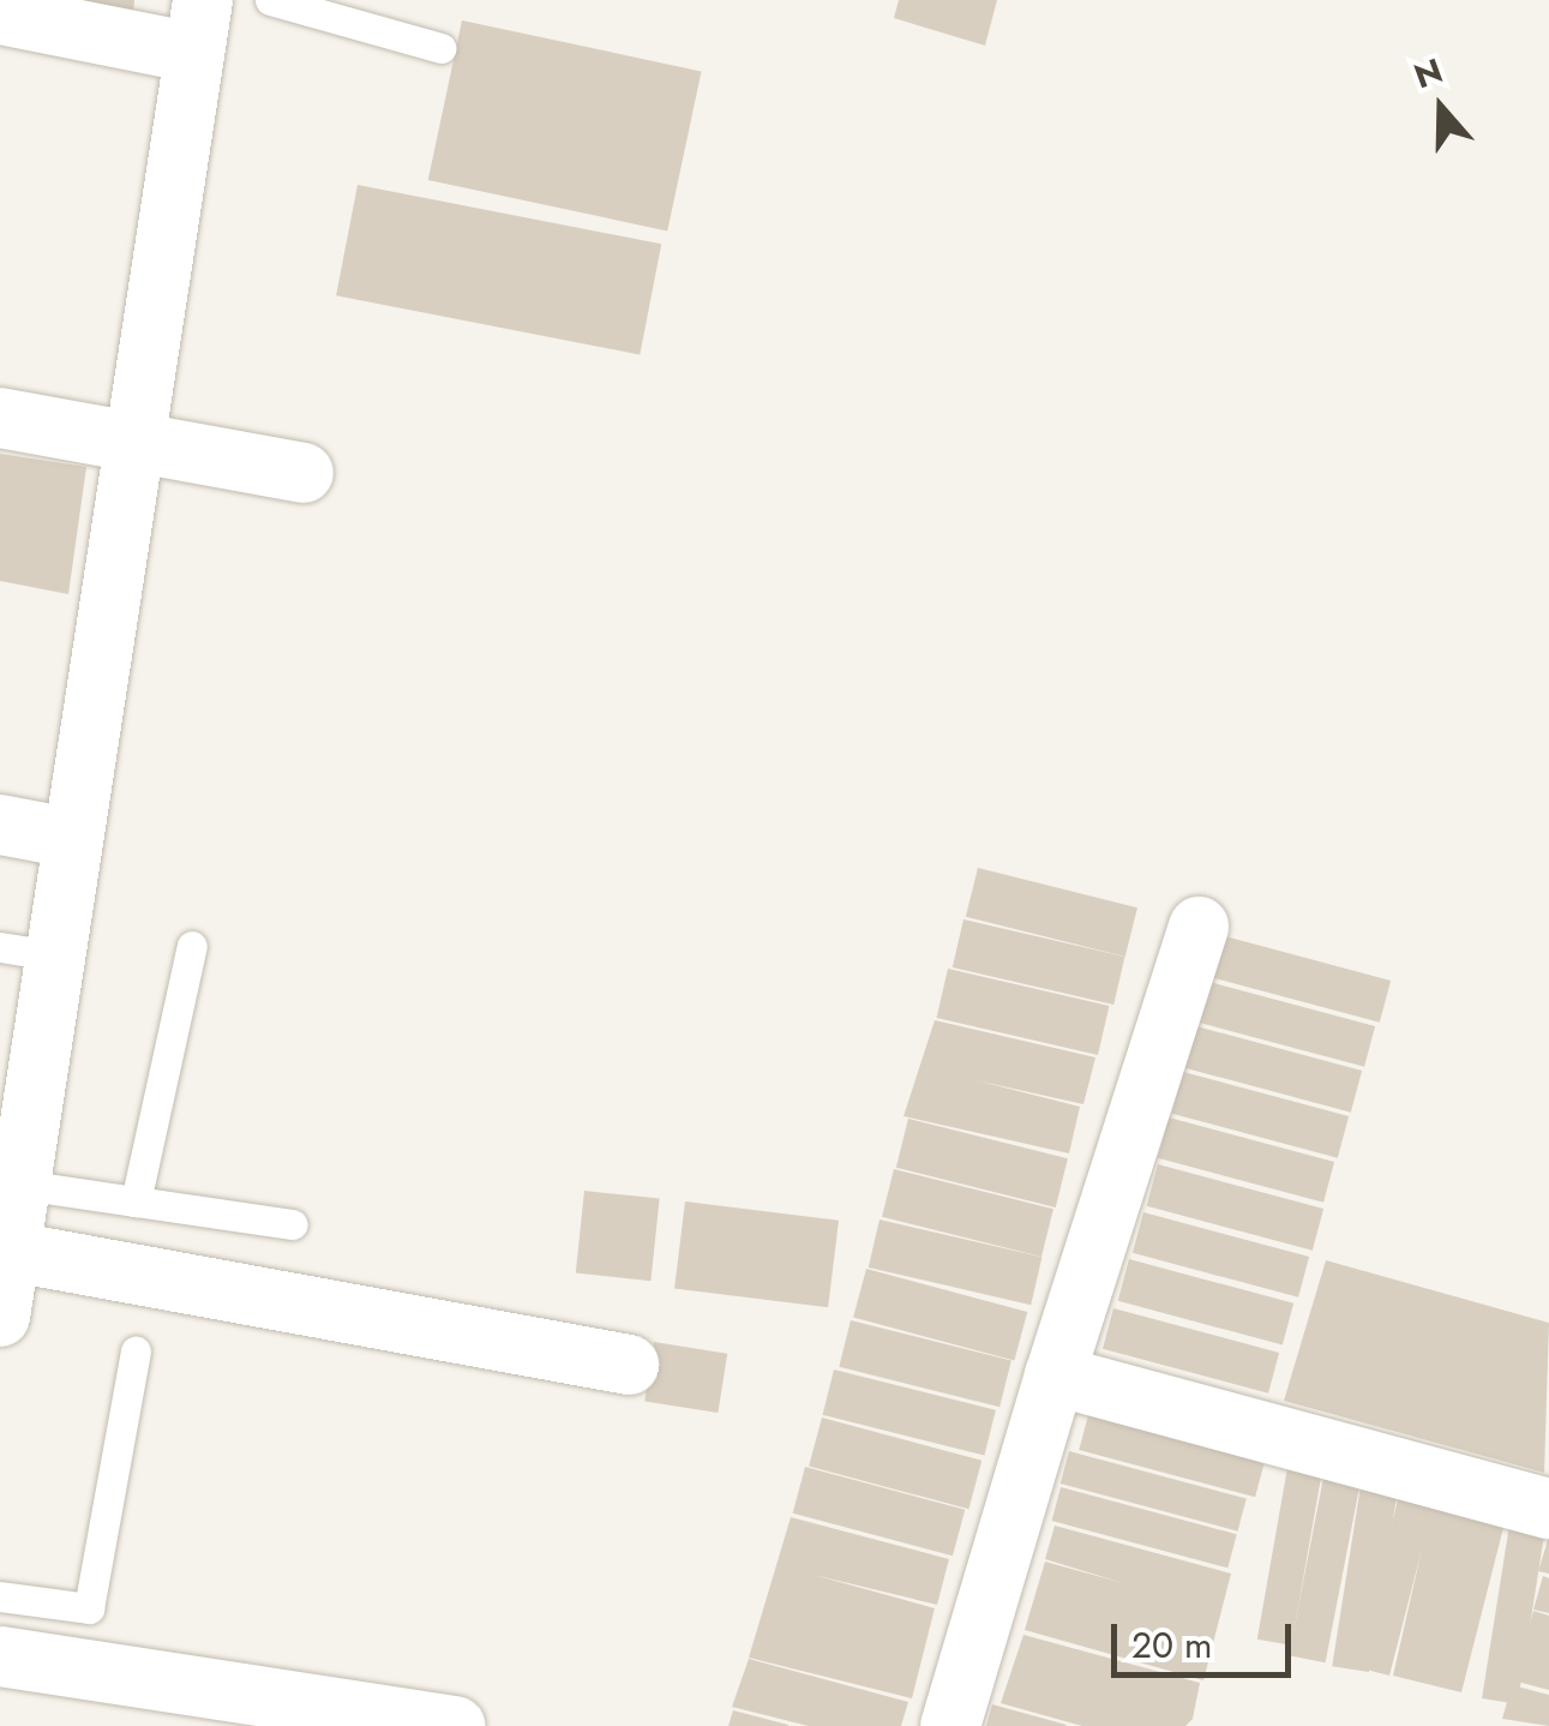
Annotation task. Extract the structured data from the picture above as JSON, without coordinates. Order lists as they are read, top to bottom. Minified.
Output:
{"scale_bar":"20 m","north":"top"}
